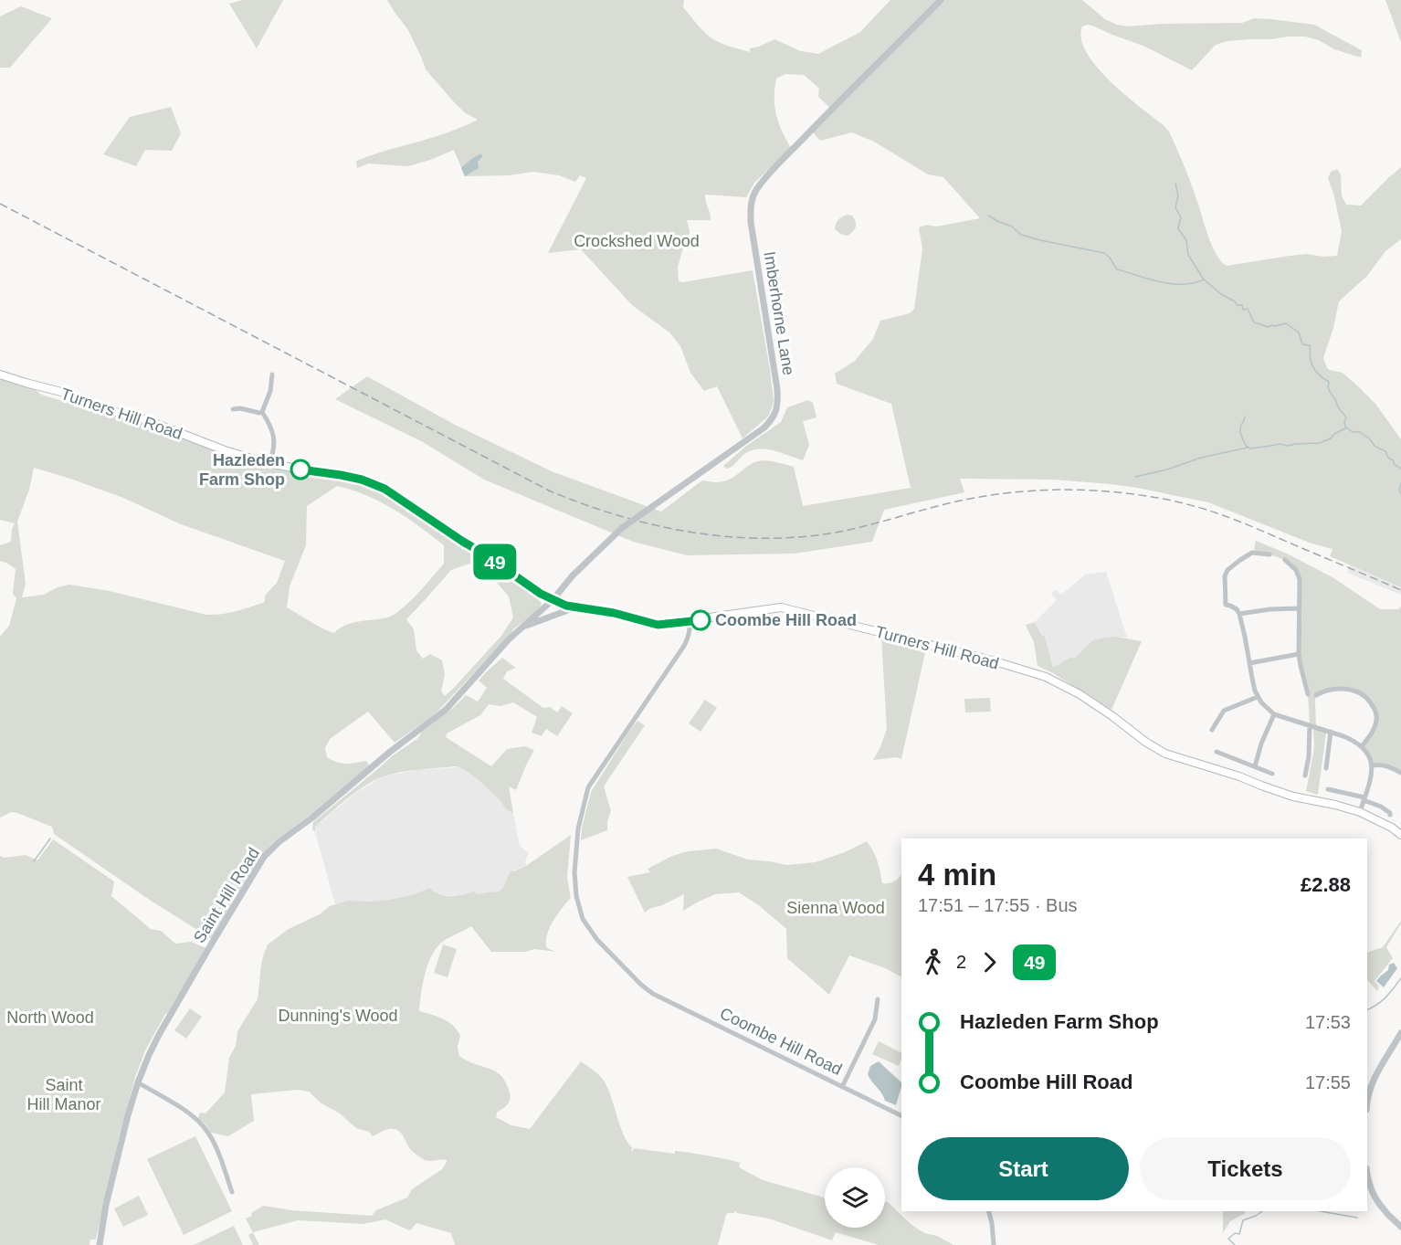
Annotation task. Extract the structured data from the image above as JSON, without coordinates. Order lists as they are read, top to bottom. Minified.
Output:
{"streets":{"main road":["Turners Hill Road"],"street":["Imberhorne Lane","Saint Hill Road","Coombe Hill Road"]},"crossings":[["Imberhorne Lane","Turners Hill Road"],["Imberhorne Lane","Saint Hill Road"],["Turners Hill Road","Saint Hill Road"],["Turners Hill Road","Coombe Hill Road"]],"parks":["Crockshed Wood","Sienna Wood","Dunning's Wood","North Wood","Saint Hill Manor"],"places":["Hazleden Farm Shop","Coombe Hill Road"],"lines":["bus line 49"],"page":{"on_map":"49","heading":["4 min","17:51 – 17:55 · Bus","£2.88"],"legs":["2","49"],"list":[{"name":"Hazleden Farm Shop","value":"17:53"},{"name":"Coombe Hill Road","value":"17:55"}],"buttons":["Start","Tickets"]}}
